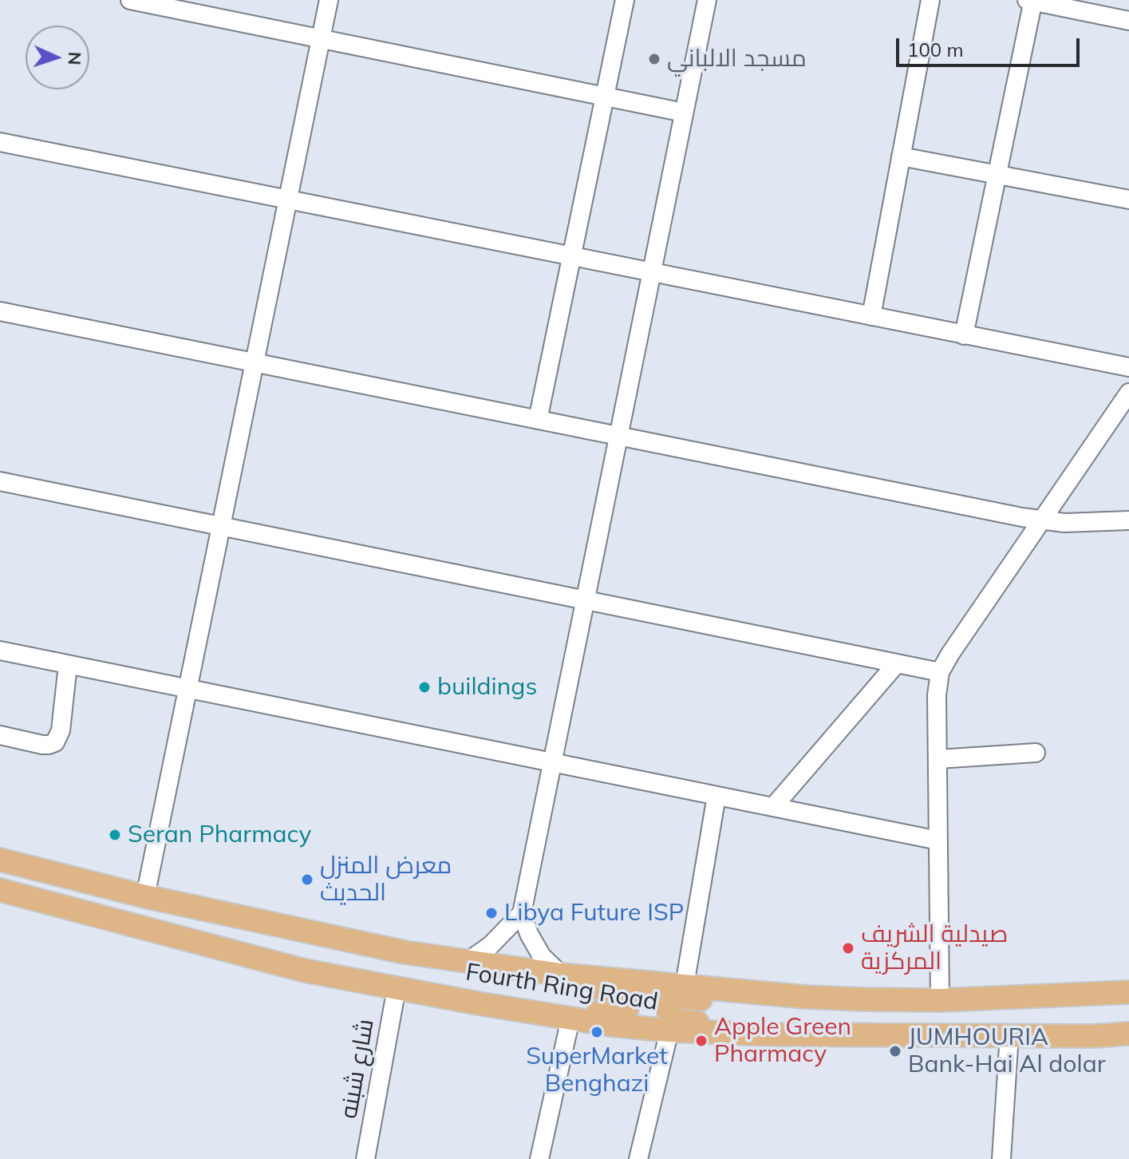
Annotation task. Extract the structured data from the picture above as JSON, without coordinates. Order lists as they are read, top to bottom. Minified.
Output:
{"streets":{"main road":["Fourth Ring Road"],"street":["شارع شبنه"]},"crossings":[["Fourth Ring Road","شارع شبنه"]],"places":["مسجد الالباني","buildings","Seran Pharmacy","معرض المنزل الحديث","Libya Future ISP","صيدلية الشريف المركزية","SuperMarket Benghazi","Apple Green Pharmacy","JUMHOURIA Bank-Hai Al dolar"],"scale_bar":"100 m","north":"right"}
